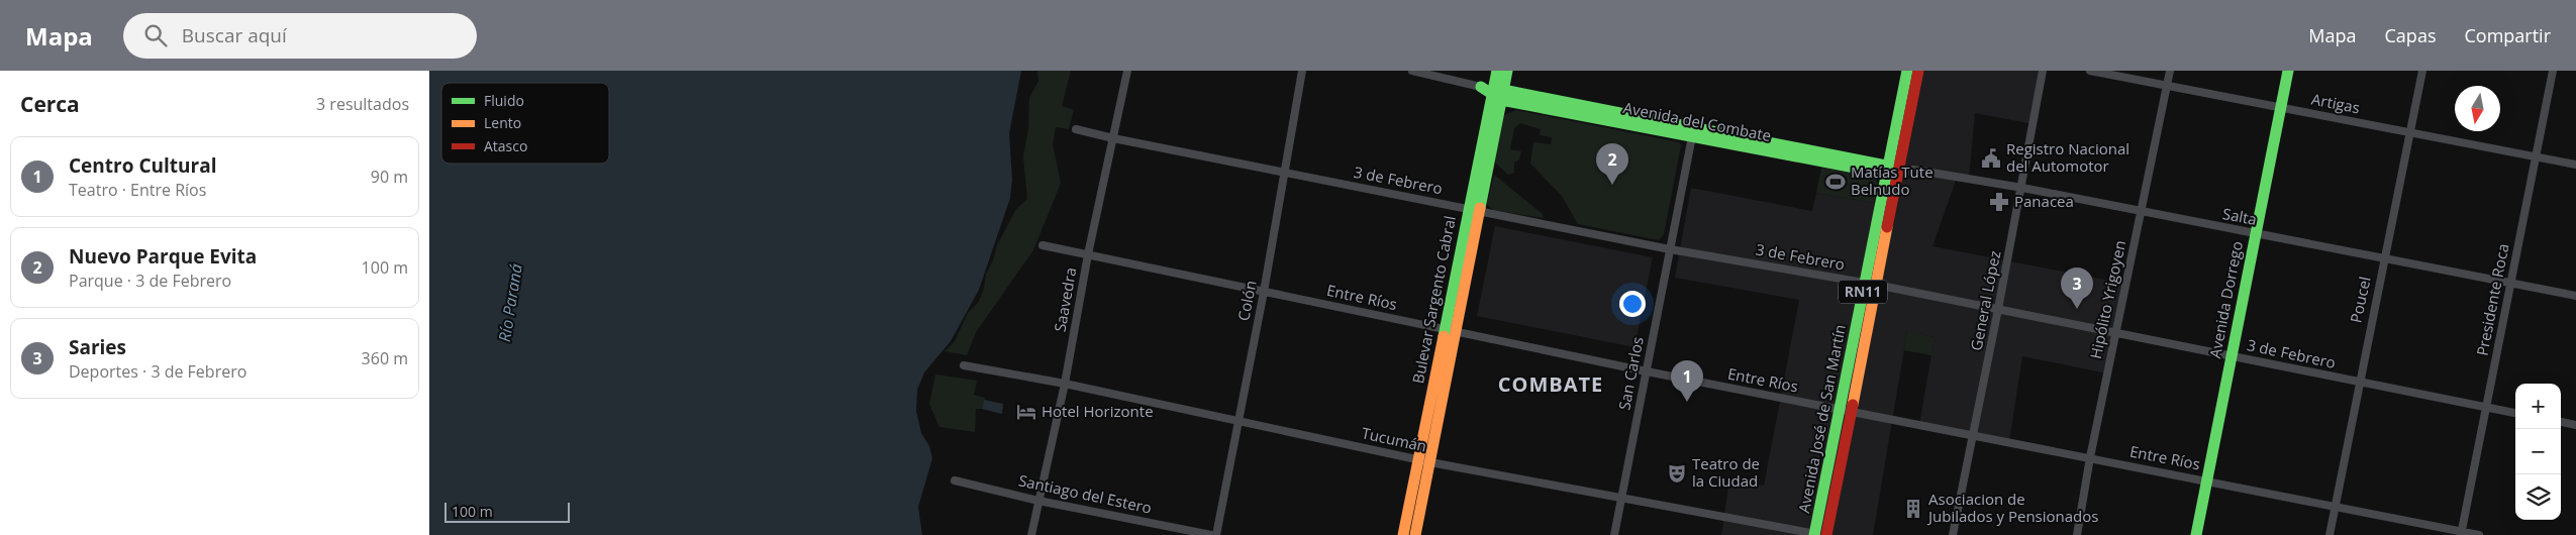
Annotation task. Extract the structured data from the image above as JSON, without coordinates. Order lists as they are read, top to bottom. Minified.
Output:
{"streets":{"main road":["Avenida del Combate","RN11","Bulevar Sargento Cabral","Avenida Dorrego","Avenida José de San Martín"],"street":["Artigas","3 de Febrero","Salta","Entre Ríos","Saavedra","Hipólito Yrigoyen","Poucel","Presidente Roca","Colón","General López","San Carlos","Tucumán","Santiago del Estero"]},"crossings":[["Artigas","Hipólito Yrigoyen"],["Artigas","Avenida Dorrego"],["Artigas","Poucel"],["Artigas","Presidente Roca"],["Avenida del Combate","Salta"],["Avenida del Combate","Bulevar Sargento Cabral"],["Avenida del Combate","San Carlos"],["Avenida del Combate","Avenida José de San Martín"],["3 de Febrero","Saavedra"],["3 de Febrero","Bulevar Sargento Cabral"],["3 de Febrero","Hipólito Yrigoyen"],["3 de Febrero","Avenida Dorrego"],["3 de Febrero","Poucel"],["3 de Febrero","Presidente Roca"],["3 de Febrero","Colón"],["3 de Febrero","General López"],["3 de Febrero","San Carlos"],["3 de Febrero","Avenida José de San Martín"],["Salta","Hipólito Yrigoyen"],["Salta","Avenida Dorrego"],["Salta","Poucel"],["Salta","Presidente Roca"],["Salta","General López"],["Salta","Avenida José de San Martín"],["Entre Ríos","Saavedra"],["Entre Ríos","Bulevar Sargento Cabral"],["Entre Ríos","Hipólito Yrigoyen"],["Entre Ríos","Avenida Dorrego"],["Entre Ríos","Poucel"],["Entre Ríos","Presidente Roca"],["Entre Ríos","Colón"],["Entre Ríos","General López"],["Entre Ríos","San Carlos"],["Entre Ríos","Avenida José de San Martín"],["Saavedra","Tucumán"],["Saavedra","Santiago del Estero"],["Bulevar Sargento Cabral","Tucumán"],["Colón","Tucumán"],["San Carlos","Tucumán"],["Avenida José de San Martín","Tucumán"]],"districts":["COMBATE"],"water":["Río Paraná"],"places":{"public building":["Registro Nacional del Automotor"],"sports":["Matías Tute Belnudo"],"pharmacy":["Panacea"],"hotel":["Hotel Horizonte"],"theatre":["Teatro de la Ciudad"],"building":["Asociacion de Jubilados y Pensionados"]},"legend":["Fluido","Lento","Atasco"],"scale_bar":"100 m","north":"bottom","page":{"header":"Mapa","search":"Buscar aquí","nav":["Mapa","Capas","Compartir"],"heading":["Cerca","3 resultados"],"list":[{"mark":"1","name":"Centro Cultural","note":"Teatro · Entre Ríos","value":"90 m"},{"mark":"2","name":"Nuevo Parque Evita","note":"Parque · 3 de Febrero","value":"100 m"},{"mark":"3","name":"Saries","note":"Deportes · 3 de Febrero","value":"360 m"}],"pins":["2","3","1"],"map_buttons":["+","−"],"scale":"100 m"}}
